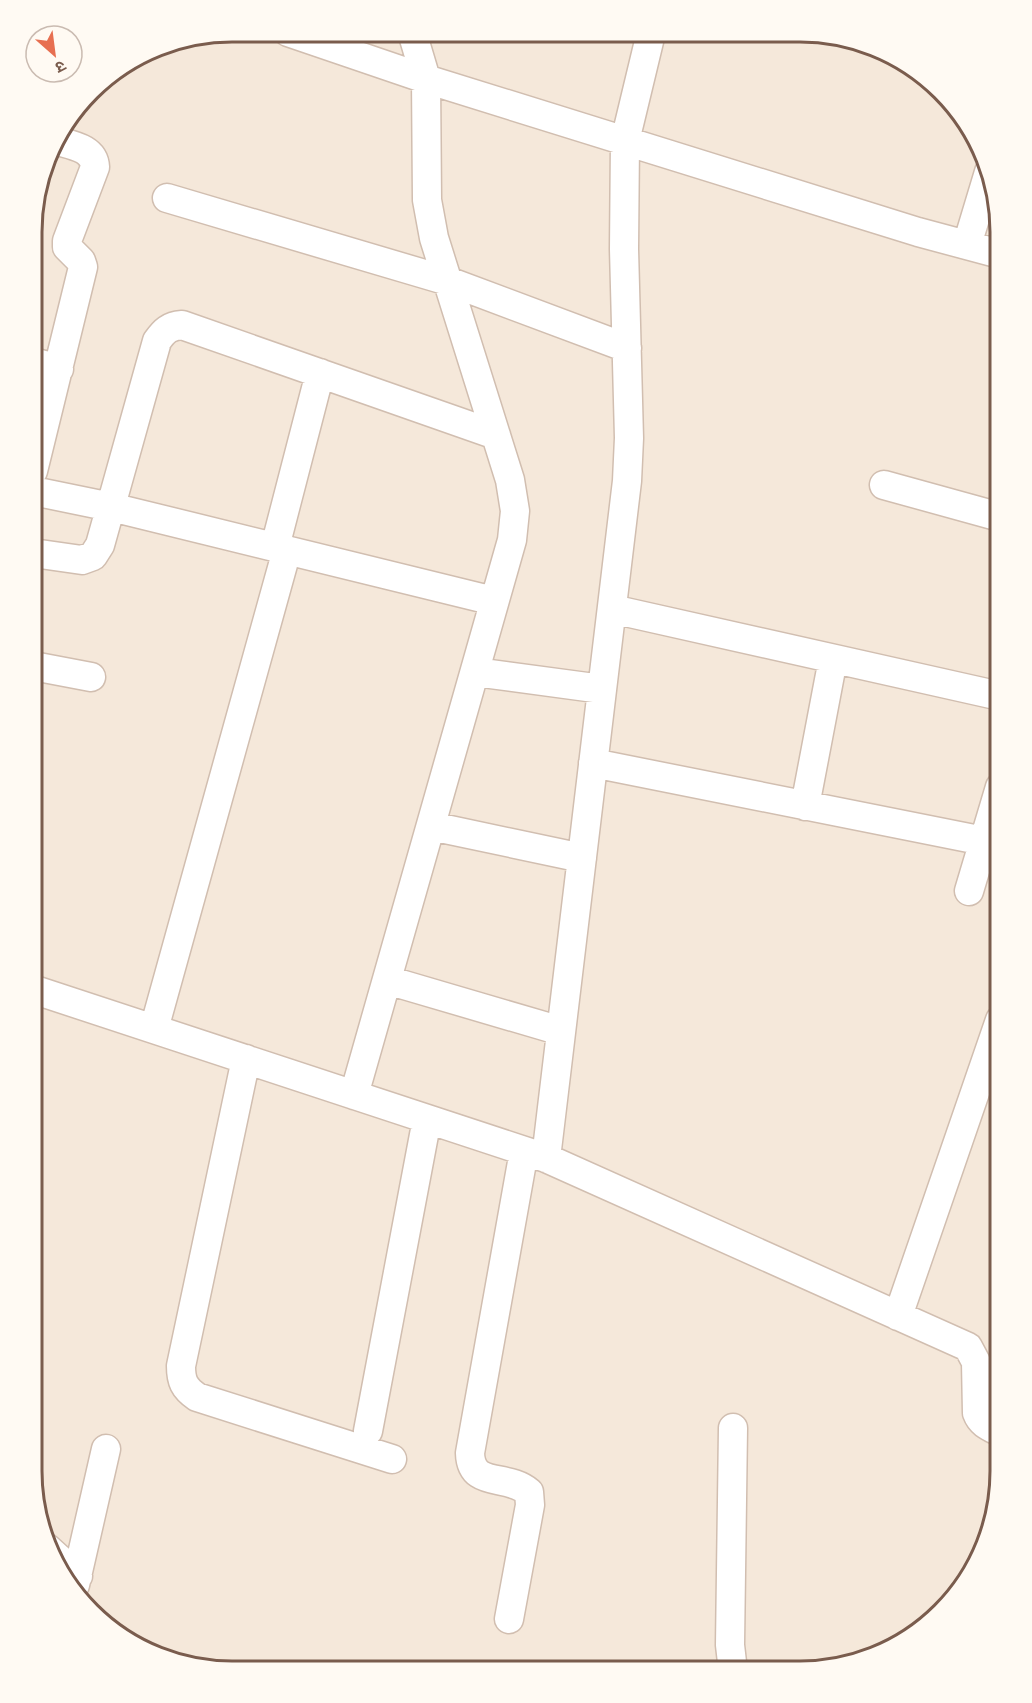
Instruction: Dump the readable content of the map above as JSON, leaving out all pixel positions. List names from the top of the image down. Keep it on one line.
{"north":"bottom right"}
